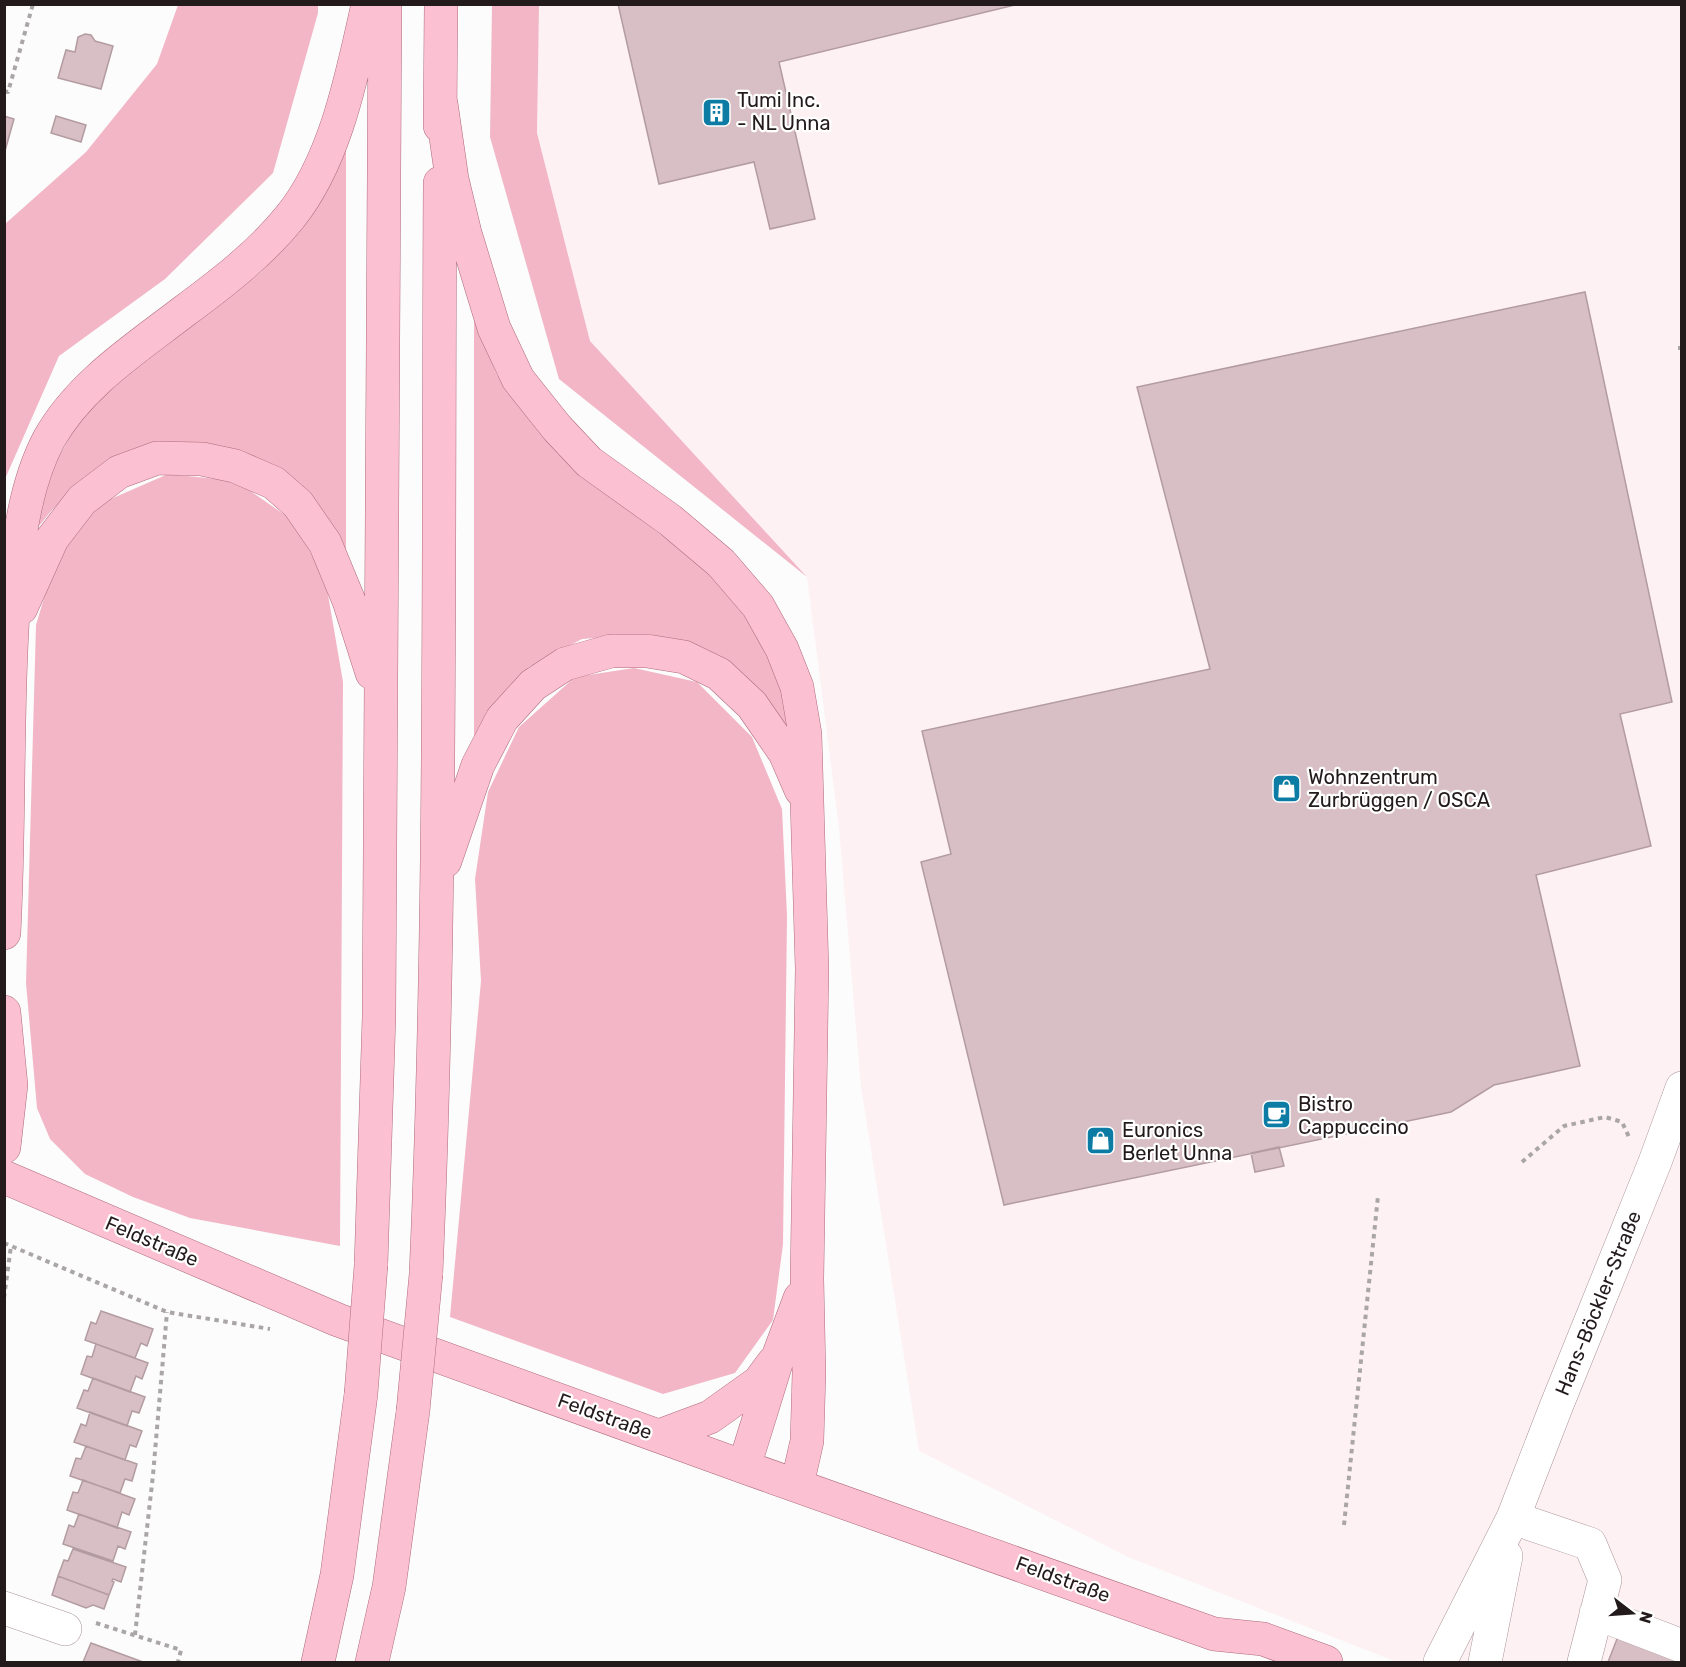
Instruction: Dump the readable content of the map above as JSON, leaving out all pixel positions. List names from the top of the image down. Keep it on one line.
{"streets":{"main road":["Feldstraße"],"street":["Hans-Böckler-Straße"]},"places":{"building":["Tumi Inc. - NL Unna"],"shop":["Wohnzentrum Zurbrüggen / OSCA","Euronics Berlet Unna"],"cafe":["Bistro Cappuccino"]},"north":"right"}
